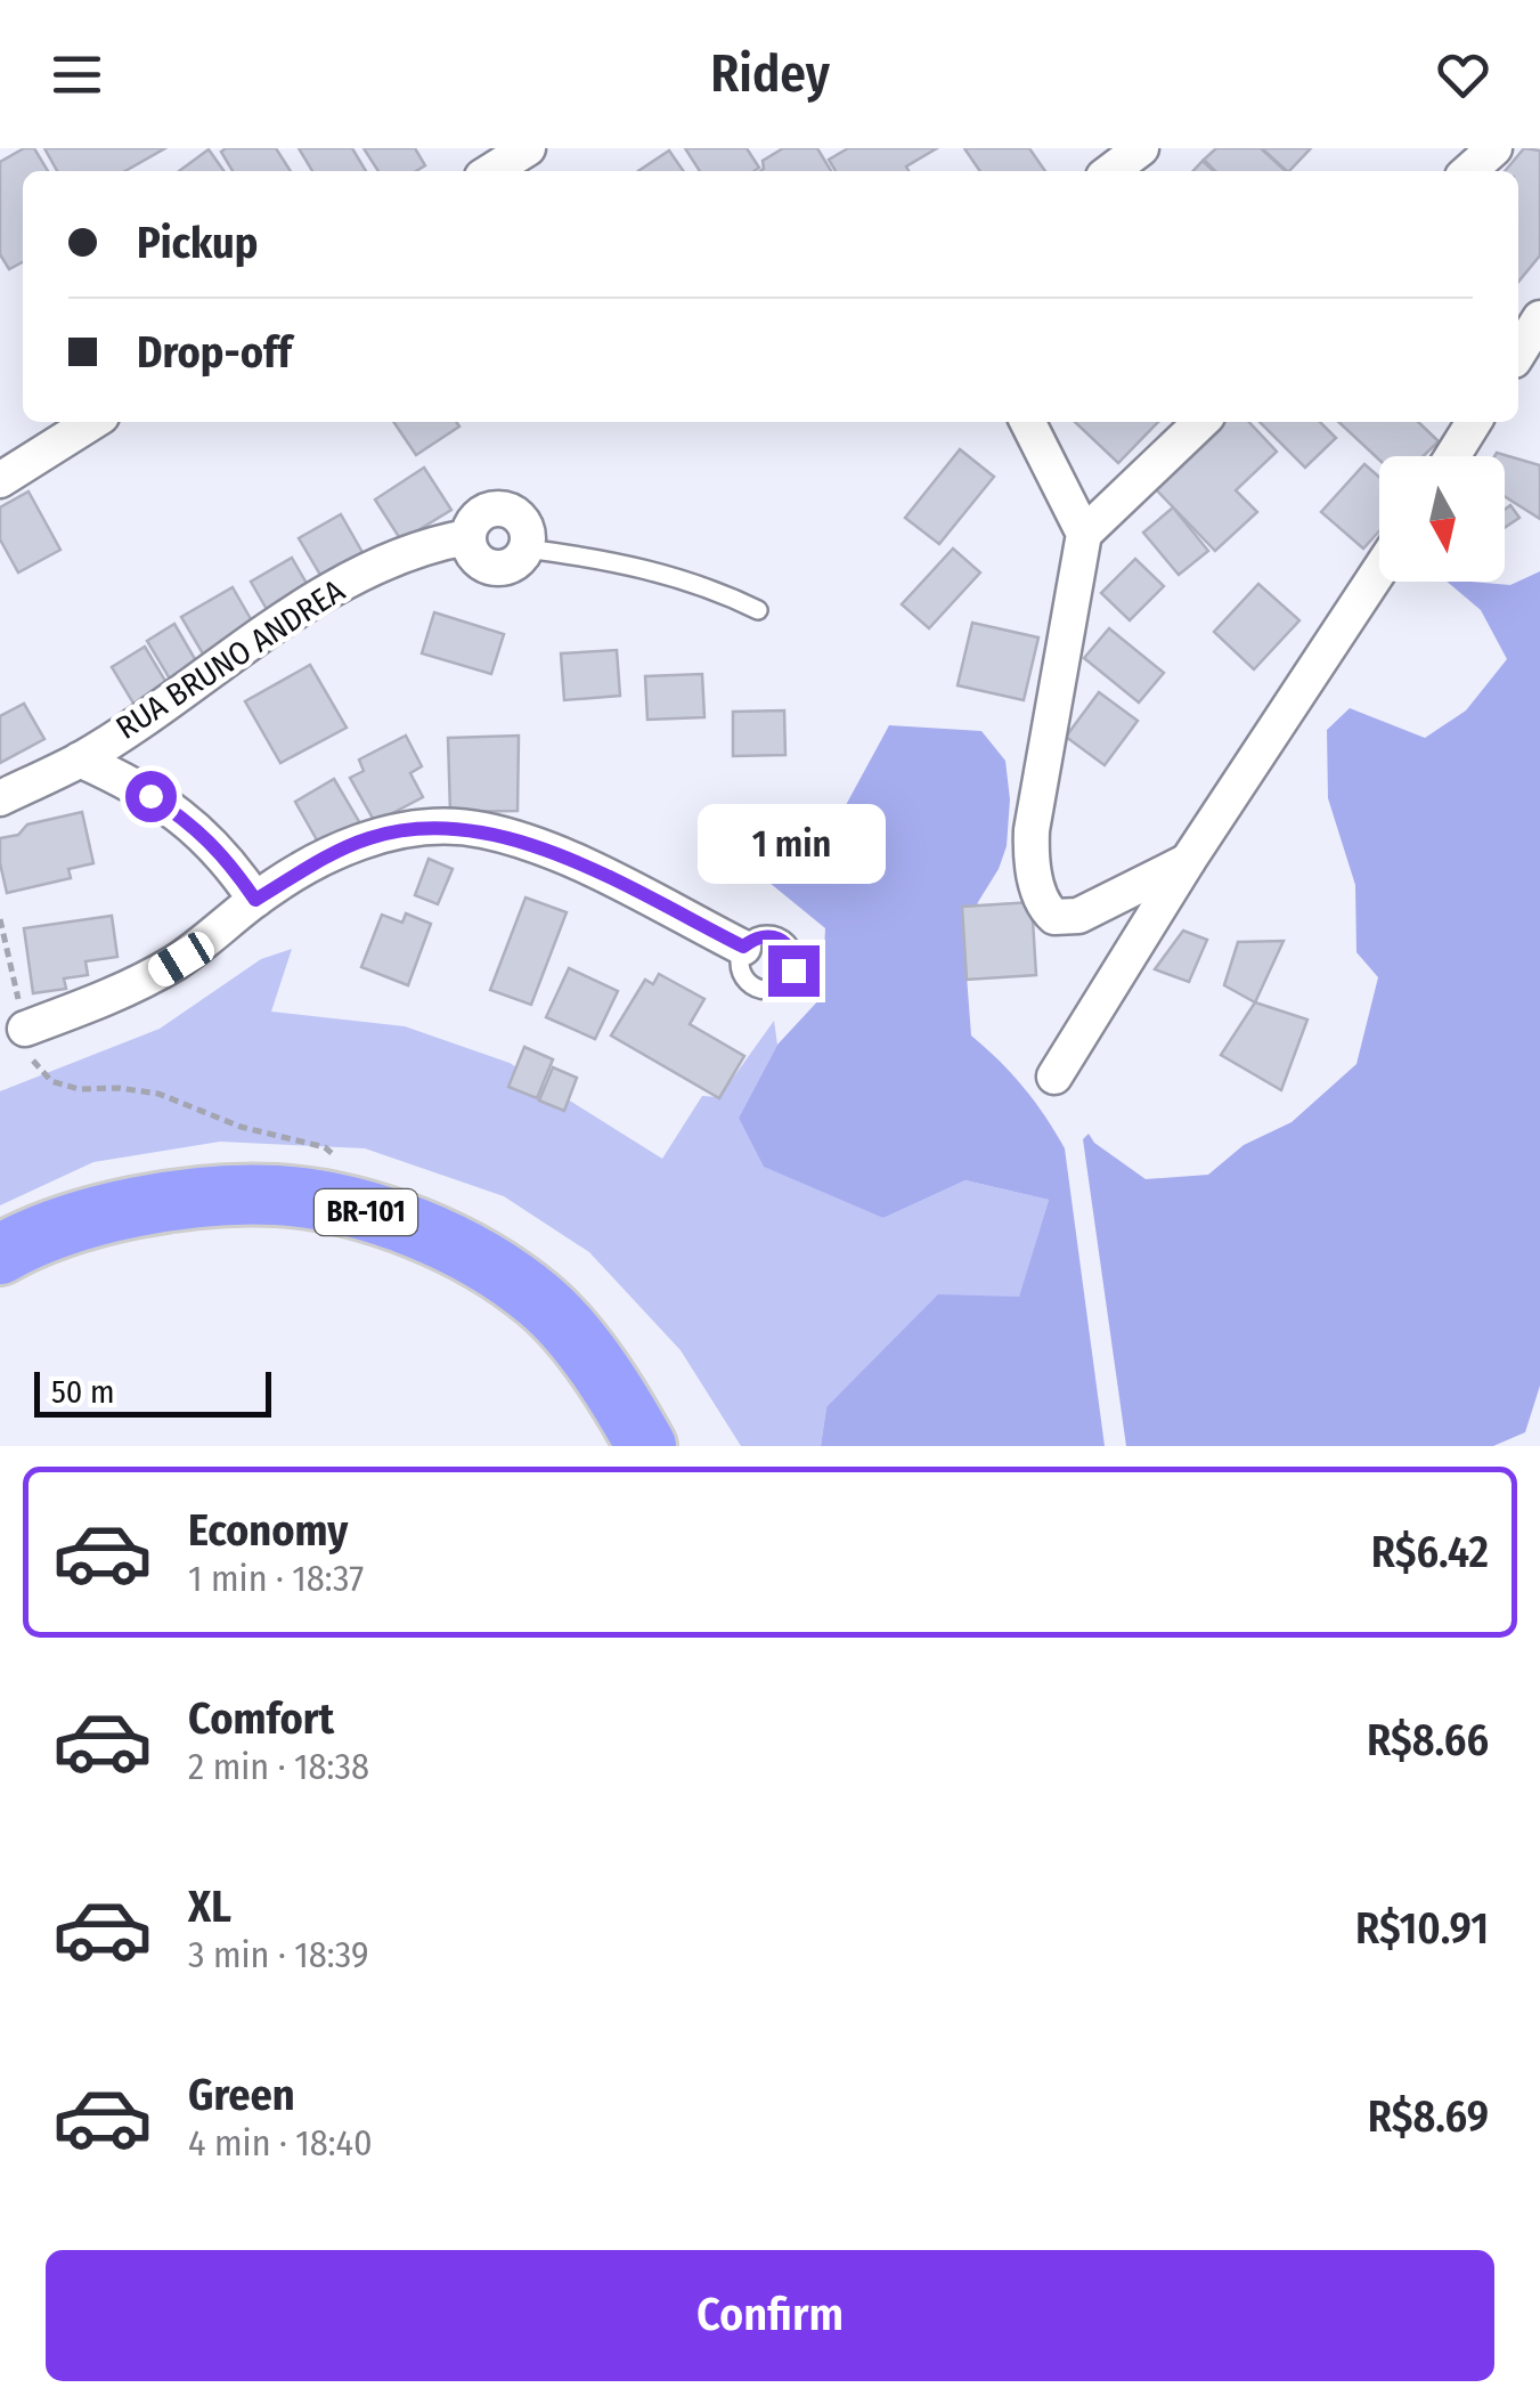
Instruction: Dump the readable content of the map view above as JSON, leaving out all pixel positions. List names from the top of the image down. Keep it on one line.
{"streets":{"highway":["BR-101"],"street":["RUA BRUNO ANDREA"]},"scale_bar":"50 m","north":"bottom","page":{"header":"Ridey","banner":["Pickup","Drop-off"],"bubble":"1 min","scale":"50 m","list":[{"name":"Economy","note":"1 min · 18:37","value":"R$6.42"},{"name":"Comfort","note":"2 min · 18:38","value":"R$8.66"},{"name":"XL","note":"3 min · 18:39","value":"R$10.91"},{"name":"Green","note":"4 min · 18:40","value":"R$8.69"}],"buttons":"Confirm"}}
